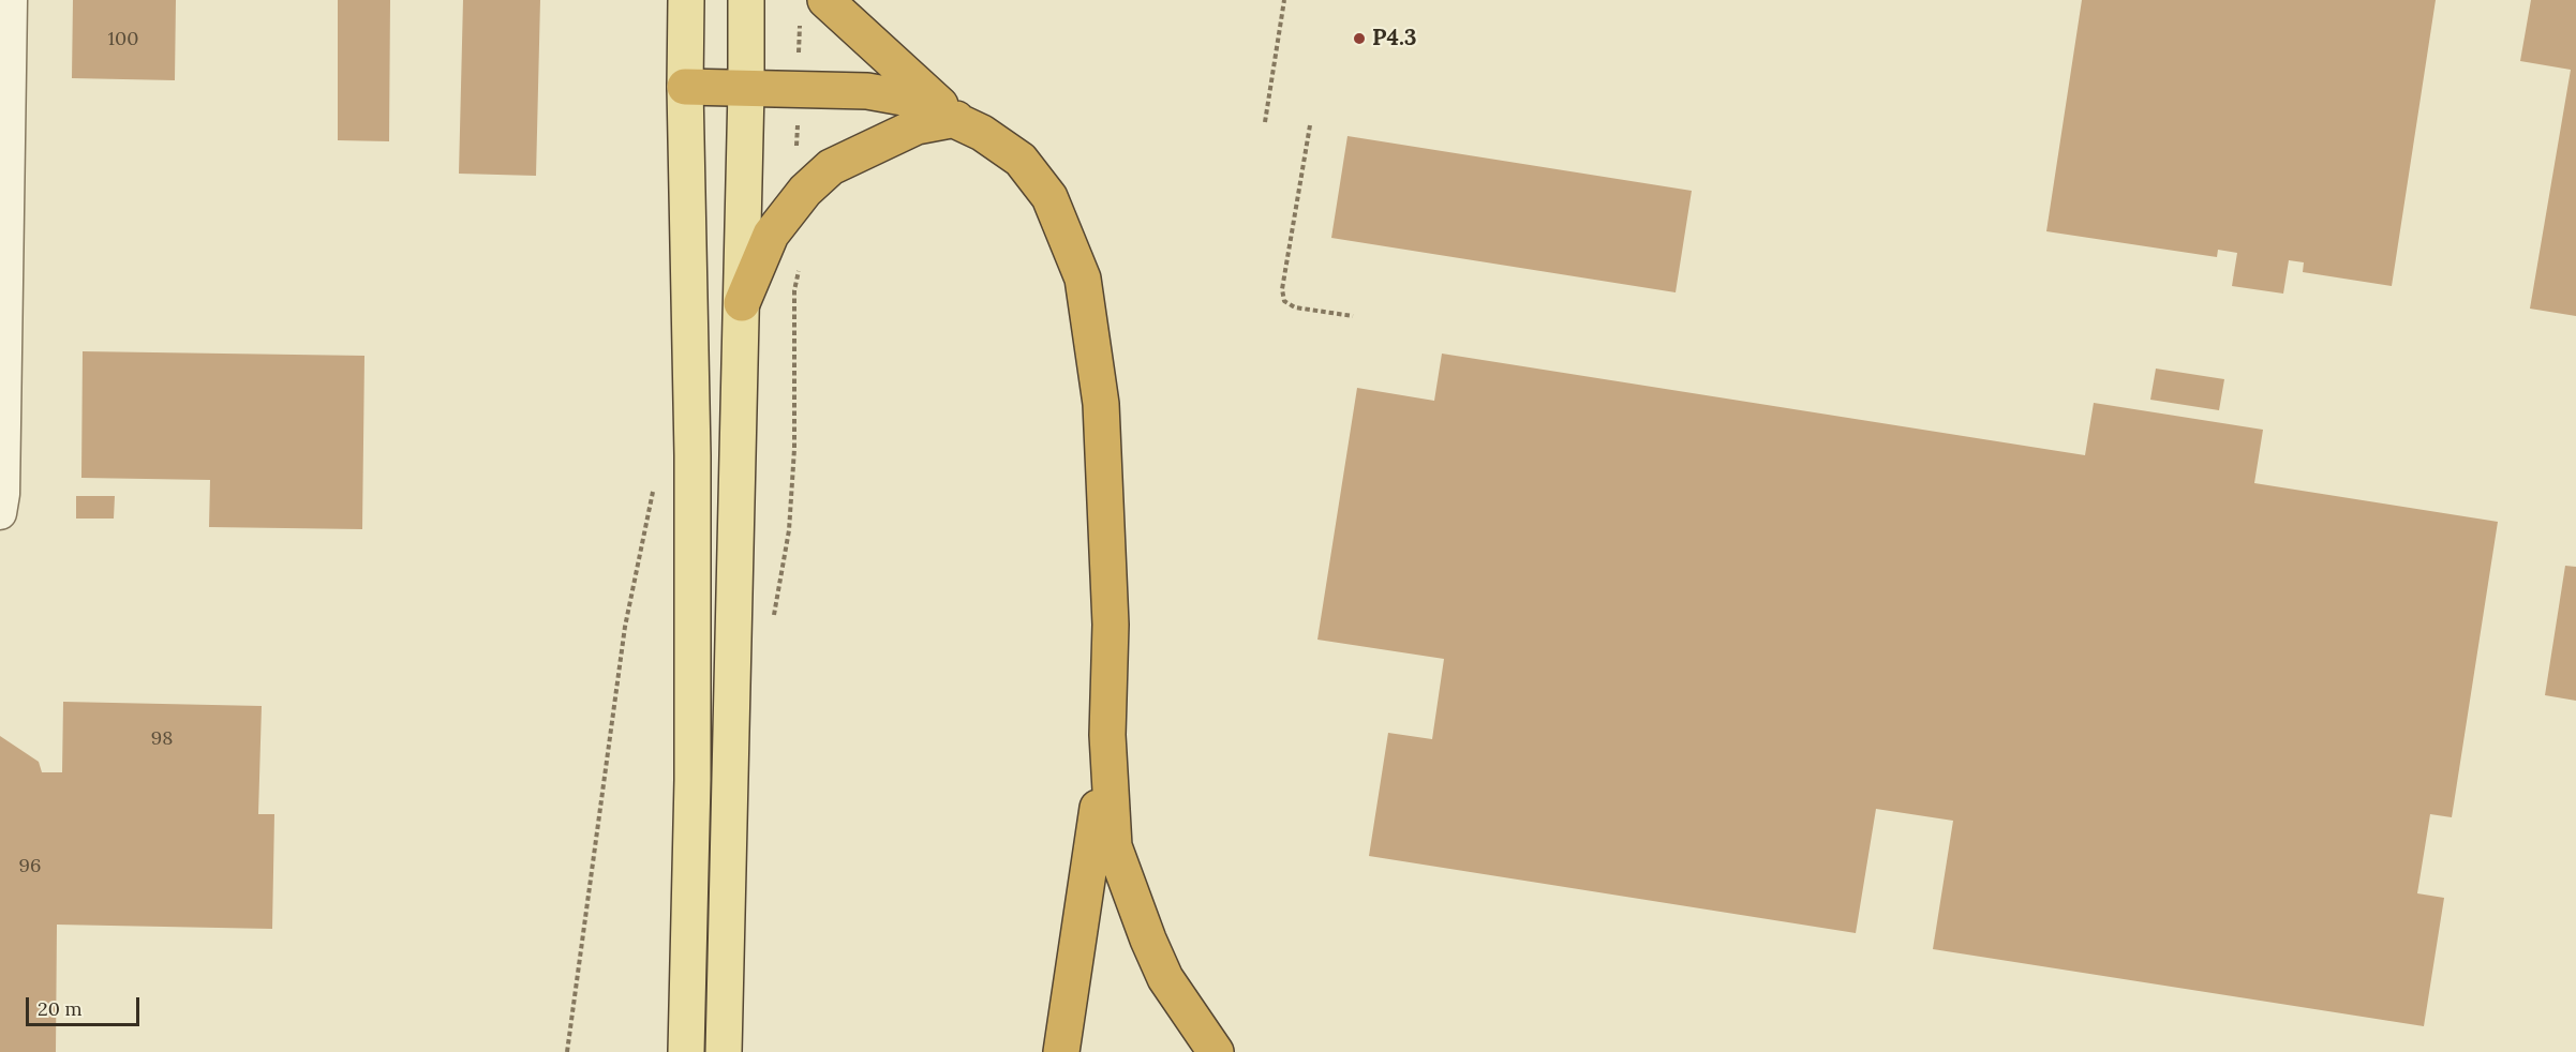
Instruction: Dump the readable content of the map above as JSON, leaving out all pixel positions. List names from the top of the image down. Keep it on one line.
{"places":["P4.3"],"house_numbers":["100","98","96"],"scale_bar":"20 m"}
